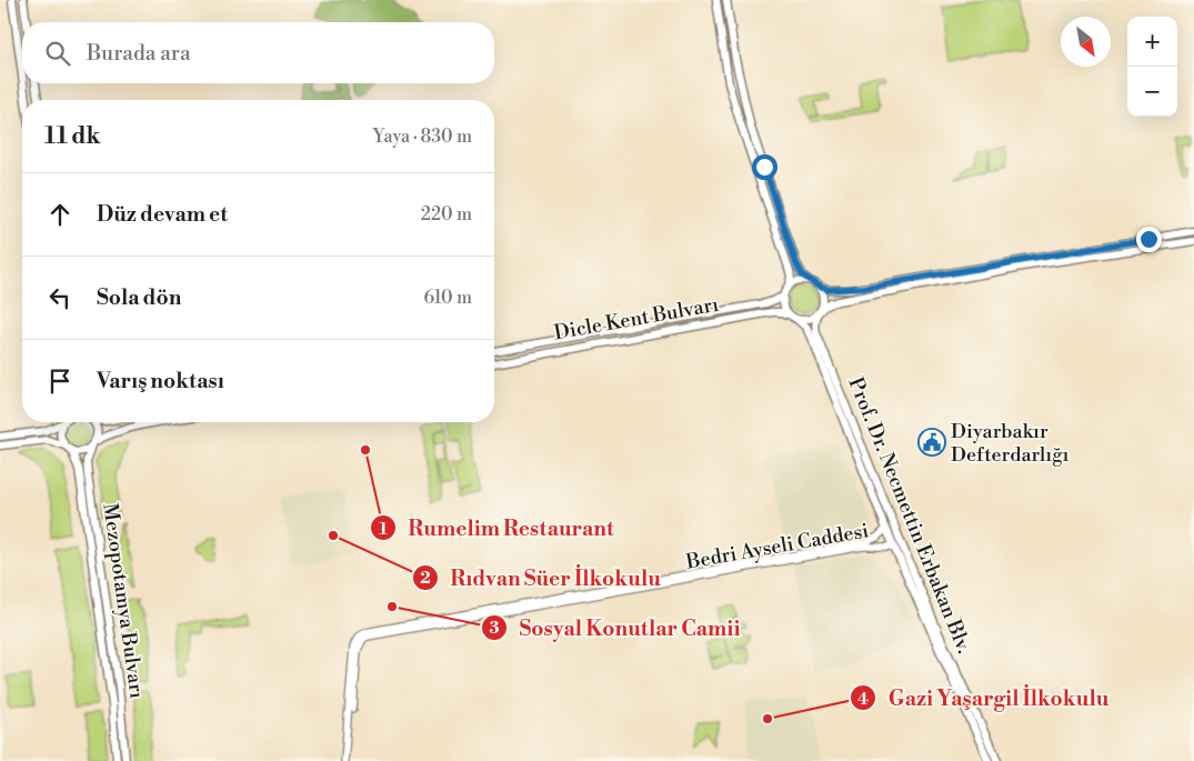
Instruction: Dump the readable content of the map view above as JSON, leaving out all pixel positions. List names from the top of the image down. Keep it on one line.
{"streets":{"main road":["Dicle Kent Bulvarı","Prof. Dr. Necmettin Erbakan Blv.","Bedri Ayseli Caddesi","Mezopotamya Bulvarı"]},"crossings":[["Dicle Kent Bulvarı","Prof. Dr. Necmettin Erbakan Blv."],["Prof. Dr. Necmettin Erbakan Blv.","Bedri Ayseli Caddesi"]],"places":{"public building":["Diyarbakır Defterdarlığı"],"other":["Rumelim Restaurant","Rıdvan Süer İlkokulu","Sosyal Konutlar Camii","Gazi Yaşargil İlkokulu"]},"north":"bottom right","page":{"map_buttons":["+","−"],"search":"Burada ara","heading":["11 dk","Yaya · 830 m"],"list":[["Düz devam et","220 m"],["Sola dön","610 m"],"Varış noktası"]}}
